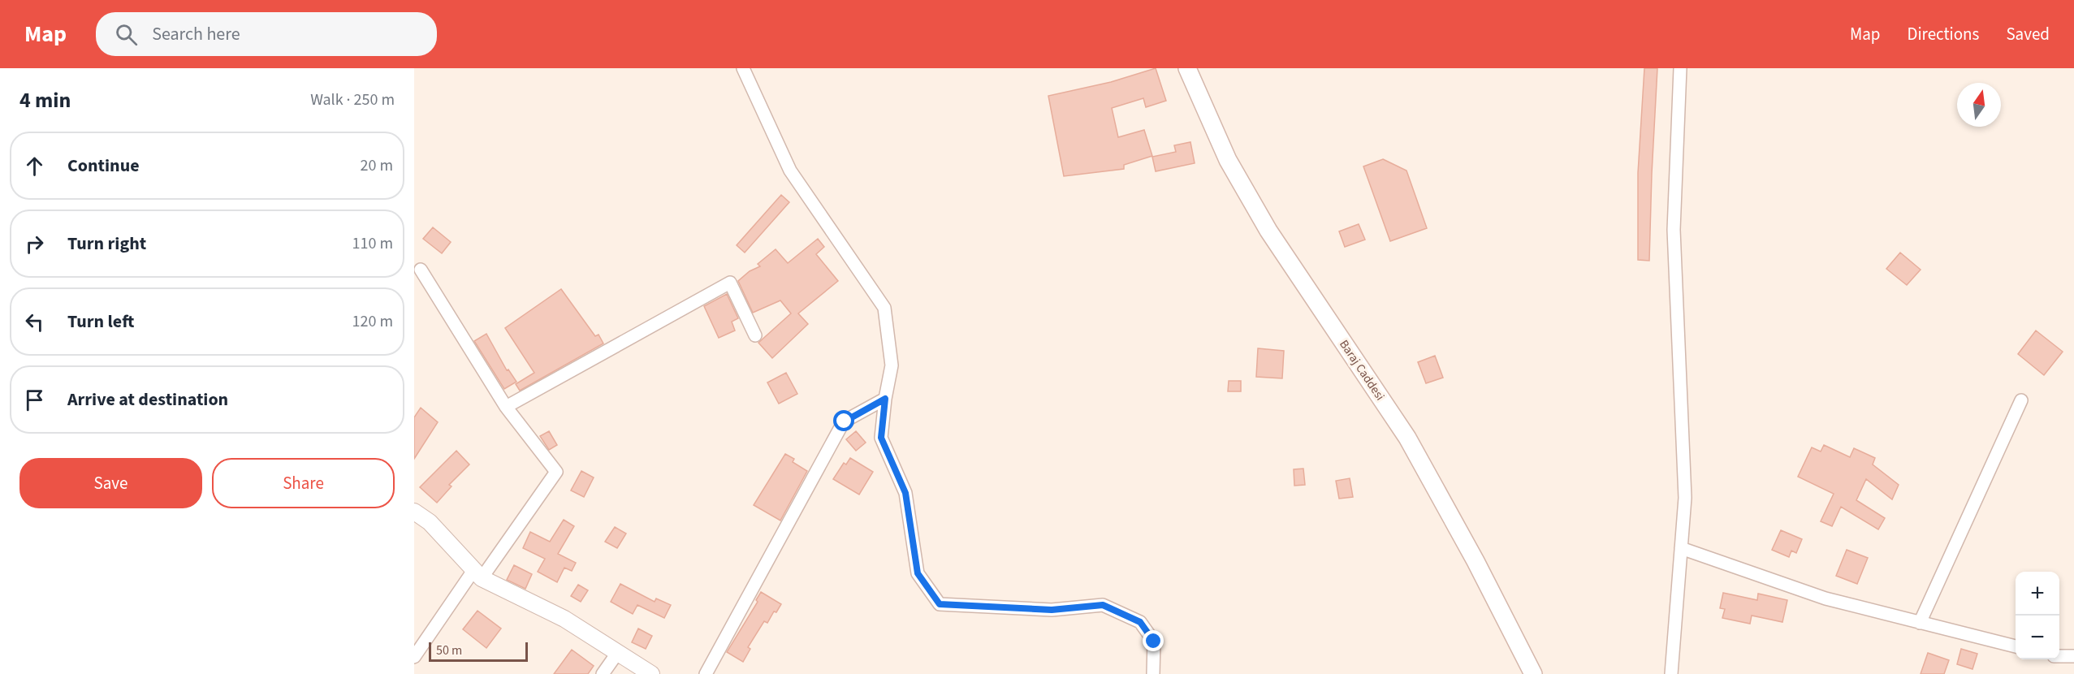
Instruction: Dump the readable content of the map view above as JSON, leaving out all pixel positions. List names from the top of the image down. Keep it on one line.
{"streets":{"main road":["Baraj Caddesi"]},"scale_bar":"50 m","north":"top","page":{"header":"Map","search":"Search here","nav":["Map","Directions","Saved"],"heading":["4 min","Walk · 250 m"],"list":[["Continue","20 m"],["Turn right","110 m"],["Turn left","120 m"],"Arrive at destination"],"buttons":["Save","Share"],"map_buttons":["+","−"],"scale":"50 m"}}
